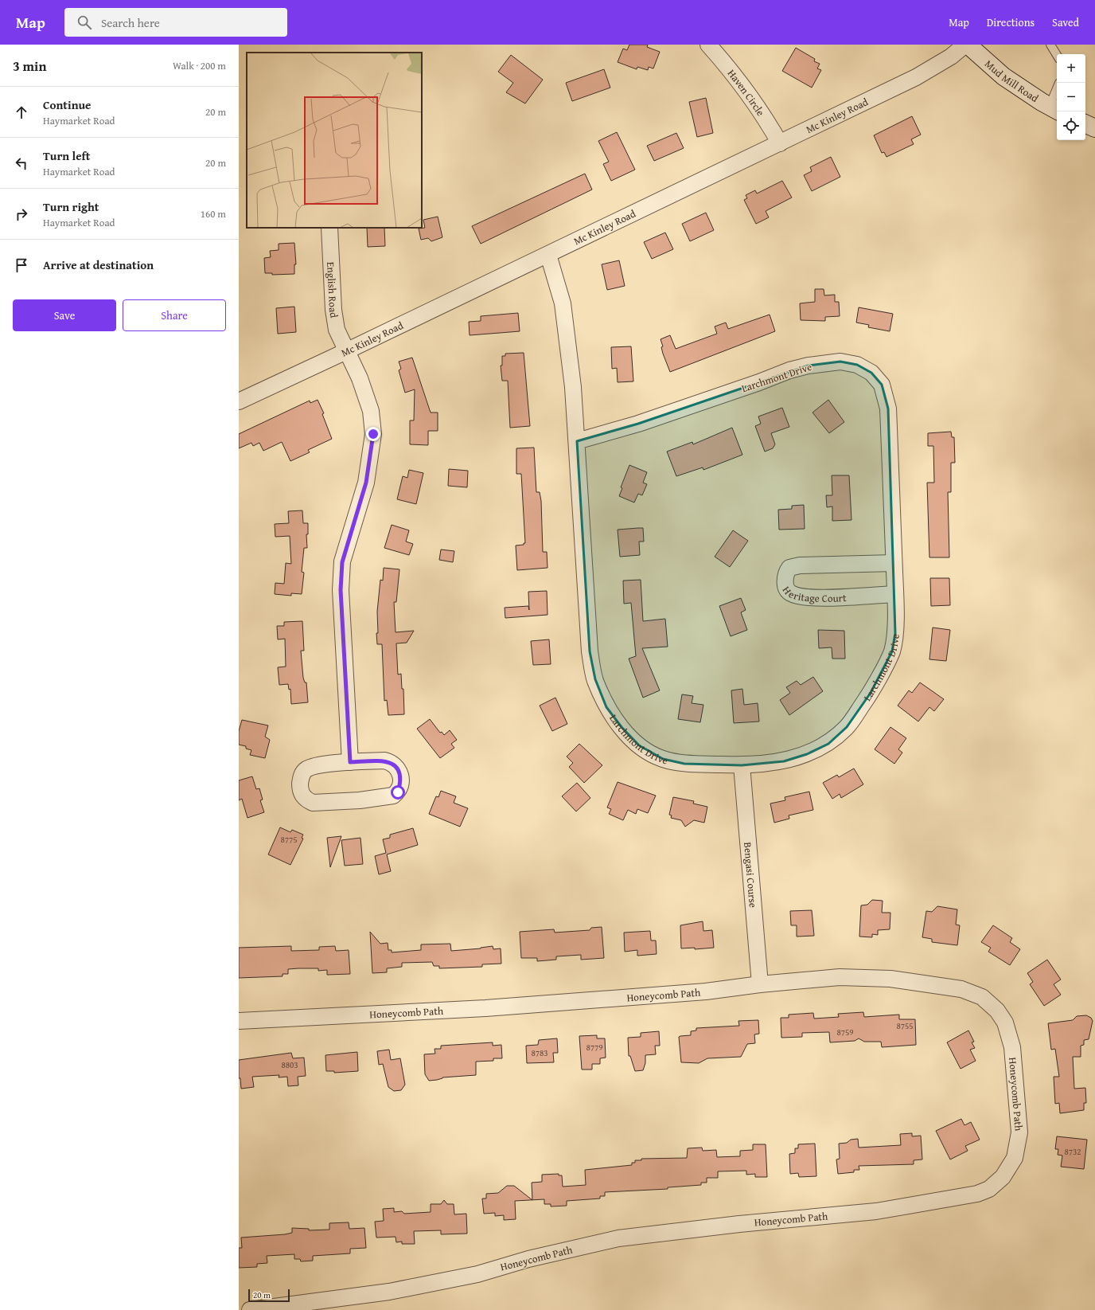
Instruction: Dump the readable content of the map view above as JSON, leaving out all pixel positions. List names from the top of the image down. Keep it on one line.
{"streets":{"street":["Mud Mill Road","Haven Circle","Mc Kinley Road","English Road","Larchmont Drive","Heritage Court","Bengasi Course","Honeycomb Path"]},"crossings":[["Haven Circle","Mc Kinley Road"],["Mc Kinley Road","English Road"],["Mc Kinley Road","Larchmont Drive"],["Larchmont Drive","Heritage Court"],["Larchmont Drive","Bengasi Course"],["Bengasi Course","Honeycomb Path"]],"house_numbers":["8775","8755","8759","8779","8783","8803","8732"],"scale_bar":"20 m","page":{"header":"Map","search":"Search here","nav":["Map","Directions","Saved"],"heading":["3 min","Walk · 200 m"],"map_buttons":["+","−"],"list":[["Continue","Haymarket Road","20 m"],["Turn left","Haymarket Road","20 m"],["Turn right","Haymarket Road","160 m"],"Arrive at destination"],"buttons":["Save","Share"],"scale":"20 m"}}
